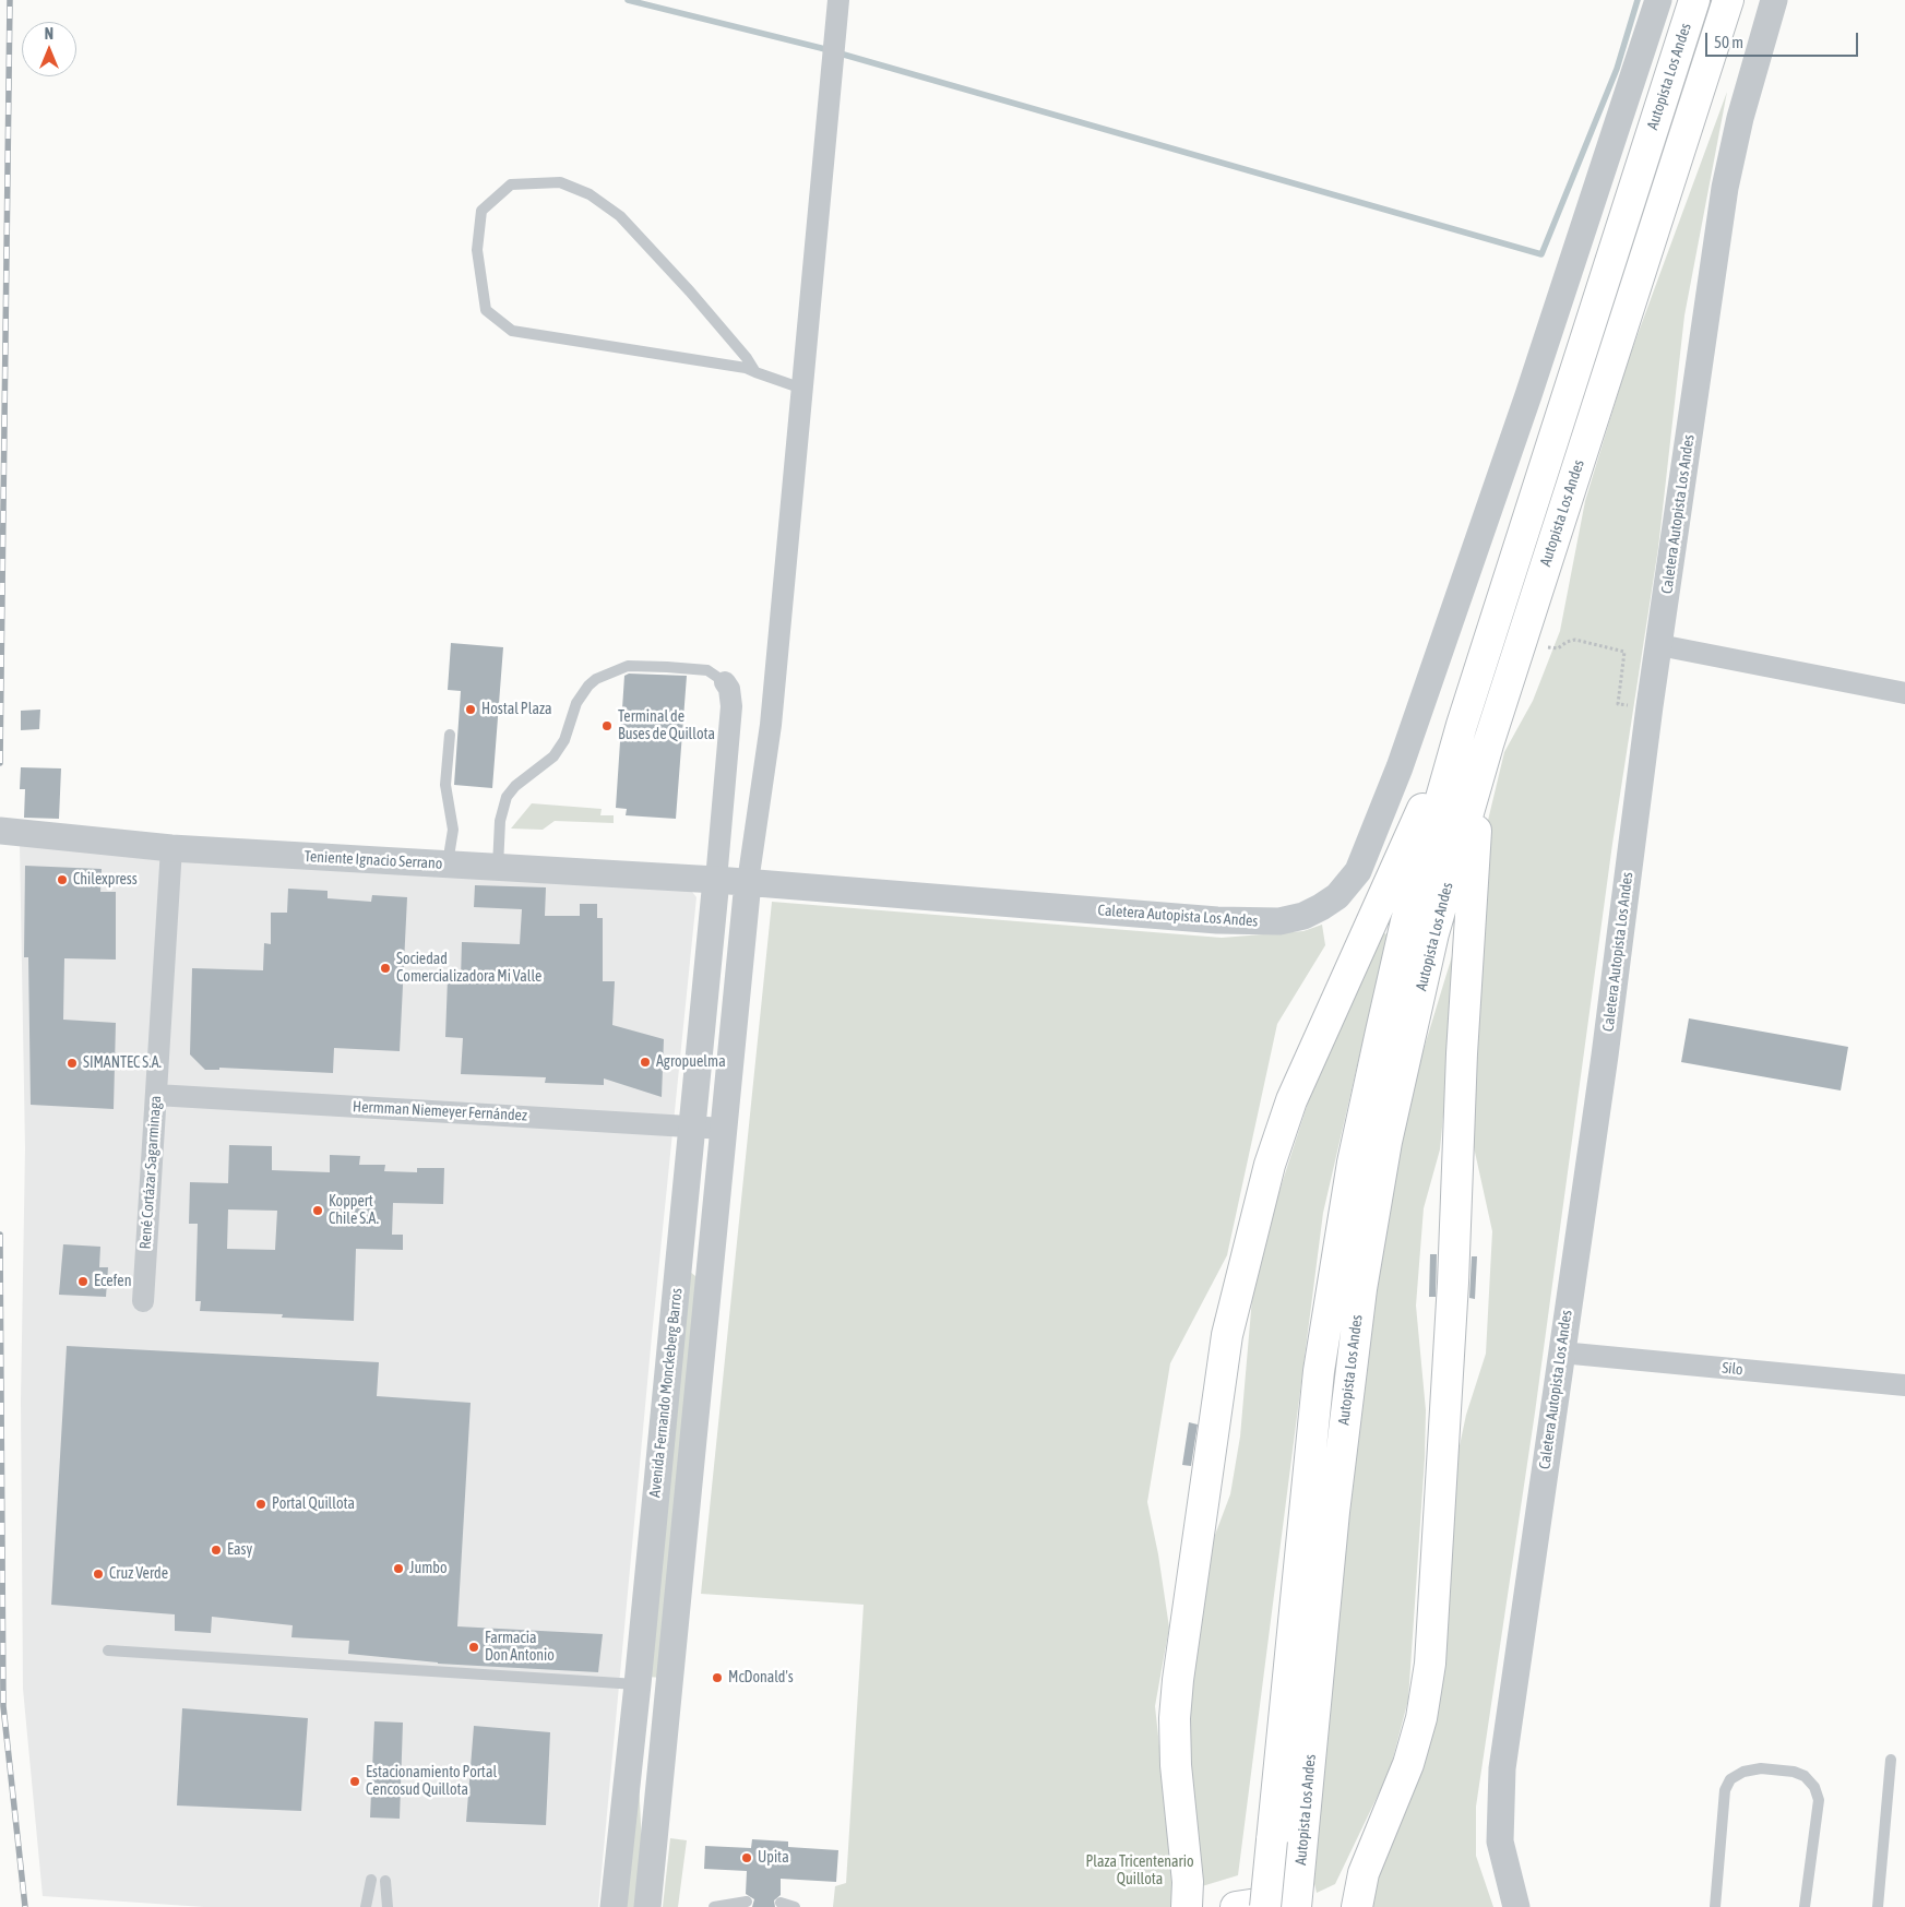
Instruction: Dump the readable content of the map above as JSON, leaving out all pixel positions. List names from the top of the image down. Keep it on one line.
{"streets":{"main road":["Autopista Los Andes"],"street":["Caletera Autopista Los Andes","Teniente Ignacio Serrano","Hermman Niemeyer Fernández","René Cortázar Sagarminaga","Silo","Avenida Fernando Monckeberg Barros"]},"crossings":[["Caletera Autopista Los Andes","Teniente Ignacio Serrano"],["Caletera Autopista Los Andes","Silo"],["Teniente Ignacio Serrano","René Cortázar Sagarminaga"],["Teniente Ignacio Serrano","Avenida Fernando Monckeberg Barros"],["Hermman Niemeyer Fernández","René Cortázar Sagarminaga"],["Hermman Niemeyer Fernández","Avenida Fernando Monckeberg Barros"]],"parks":["Plaza Tricentenario Quillota"],"places":["Hostal Plaza","Terminal de Buses de Quillota","Chilexpress","Sociedad Comercializadora Mi Valle","Agropuelma","SIMANTEC S.A.","Koppert Chile S.A.","Ecefen","Portal Quillota","Easy","Jumbo","Cruz Verde","Farmacia Don Antonio","McDonald's","Estacionamiento Portal Cencosud Quillota","Upita"],"scale_bar":"50 m","north":"top"}
